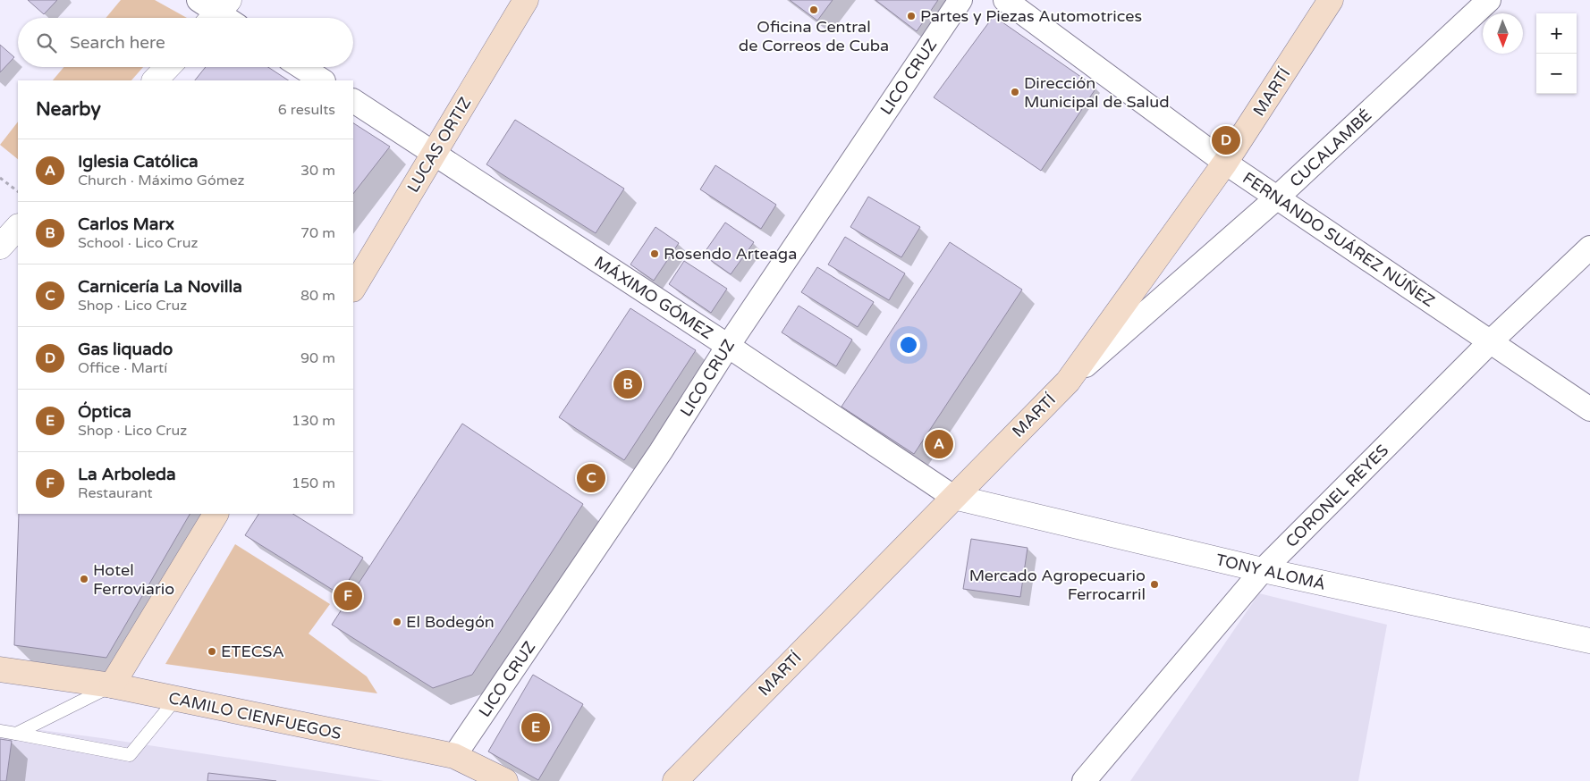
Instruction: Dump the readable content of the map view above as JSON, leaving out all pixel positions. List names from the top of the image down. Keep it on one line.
{"streets":{"main road":["MARTÍ","LUCAS ORTIZ","CAMILO CIENFUEGOS"],"street":["LICO CRUZ","CUCALAMBÉ","FERNANDO SUÁREZ NÚÑEZ","MÁXIMO GÓMEZ","CORONEL REYES","TONY ALOMÁ"]},"crossings":[["LICO CRUZ","MÁXIMO GÓMEZ"],["LICO CRUZ","CAMILO CIENFUEGOS"],["MARTÍ","CUCALAMBÉ"],["MARTÍ","FERNANDO SUÁREZ NÚÑEZ"],["MARTÍ","MÁXIMO GÓMEZ"],["MARTÍ","TONY ALOMÁ"],["LUCAS ORTIZ","MÁXIMO GÓMEZ"],["CUCALAMBÉ","FERNANDO SUÁREZ NÚÑEZ"],["FERNANDO SUÁREZ NÚÑEZ","CORONEL REYES"],["MÁXIMO GÓMEZ","TONY ALOMÁ"],["CORONEL REYES","TONY ALOMÁ"]],"places":["Oficina Central de Correos de Cuba","Partes y Piezas Automotrices","Dirección Municipal de Salud","Rosendo Arteaga","Hotel Ferroviario","Mercado Agropecuario Ferrocarril","El Bodegón","ETECSA"],"north":"bottom","page":{"map_buttons":["+","−"],"search":"Search here","heading":["Nearby","6 results"],"pins":["D","B","A","C","F","E"],"list":[{"mark":"A","name":"Iglesia Católica","note":"Church · Máximo Gómez","value":"30 m"},{"mark":"B","name":"Carlos Marx","note":"School · Lico Cruz","value":"70 m"},{"mark":"C","name":"Carnicería La Novilla","note":"Shop · Lico Cruz","value":"80 m"},{"mark":"D","name":"Gas liquado","note":"Office · Martí","value":"90 m"},{"mark":"E","name":"Óptica","note":"Shop · Lico Cruz","value":"130 m"},{"mark":"F","name":"La Arboleda","note":"Restaurant","value":"150 m"}]}}
